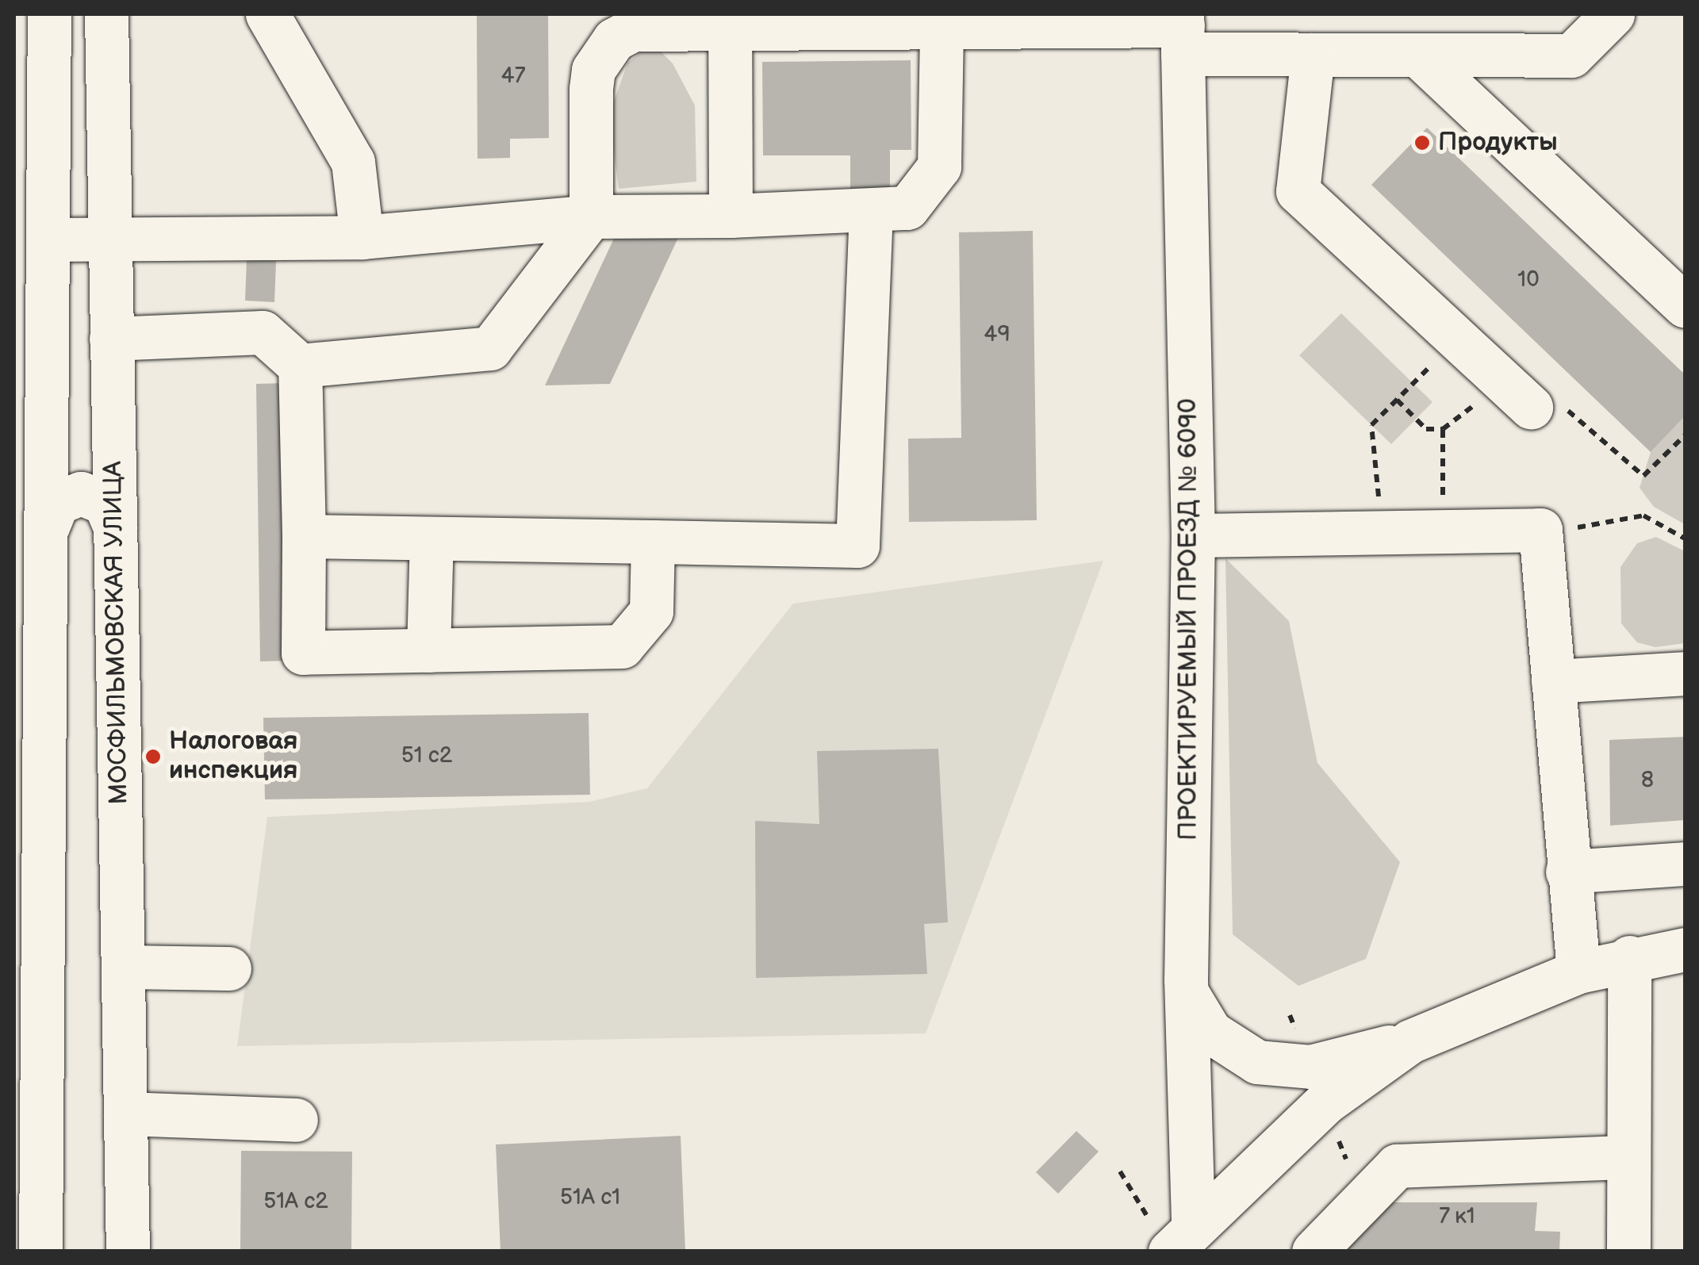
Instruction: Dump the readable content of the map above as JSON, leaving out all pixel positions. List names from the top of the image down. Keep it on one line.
{"streets":{"main road":["ПРОЕКТИРУЕМЫЙ ПРОЕЗД № 6090","МОСФИЛЬМОВСКАЯ УЛИЦА"]},"places":["Продукты","Налоговая инспекция"],"house_numbers":["47","10","49","51 с2","8","51А с1","51А с2","7 к1"]}
